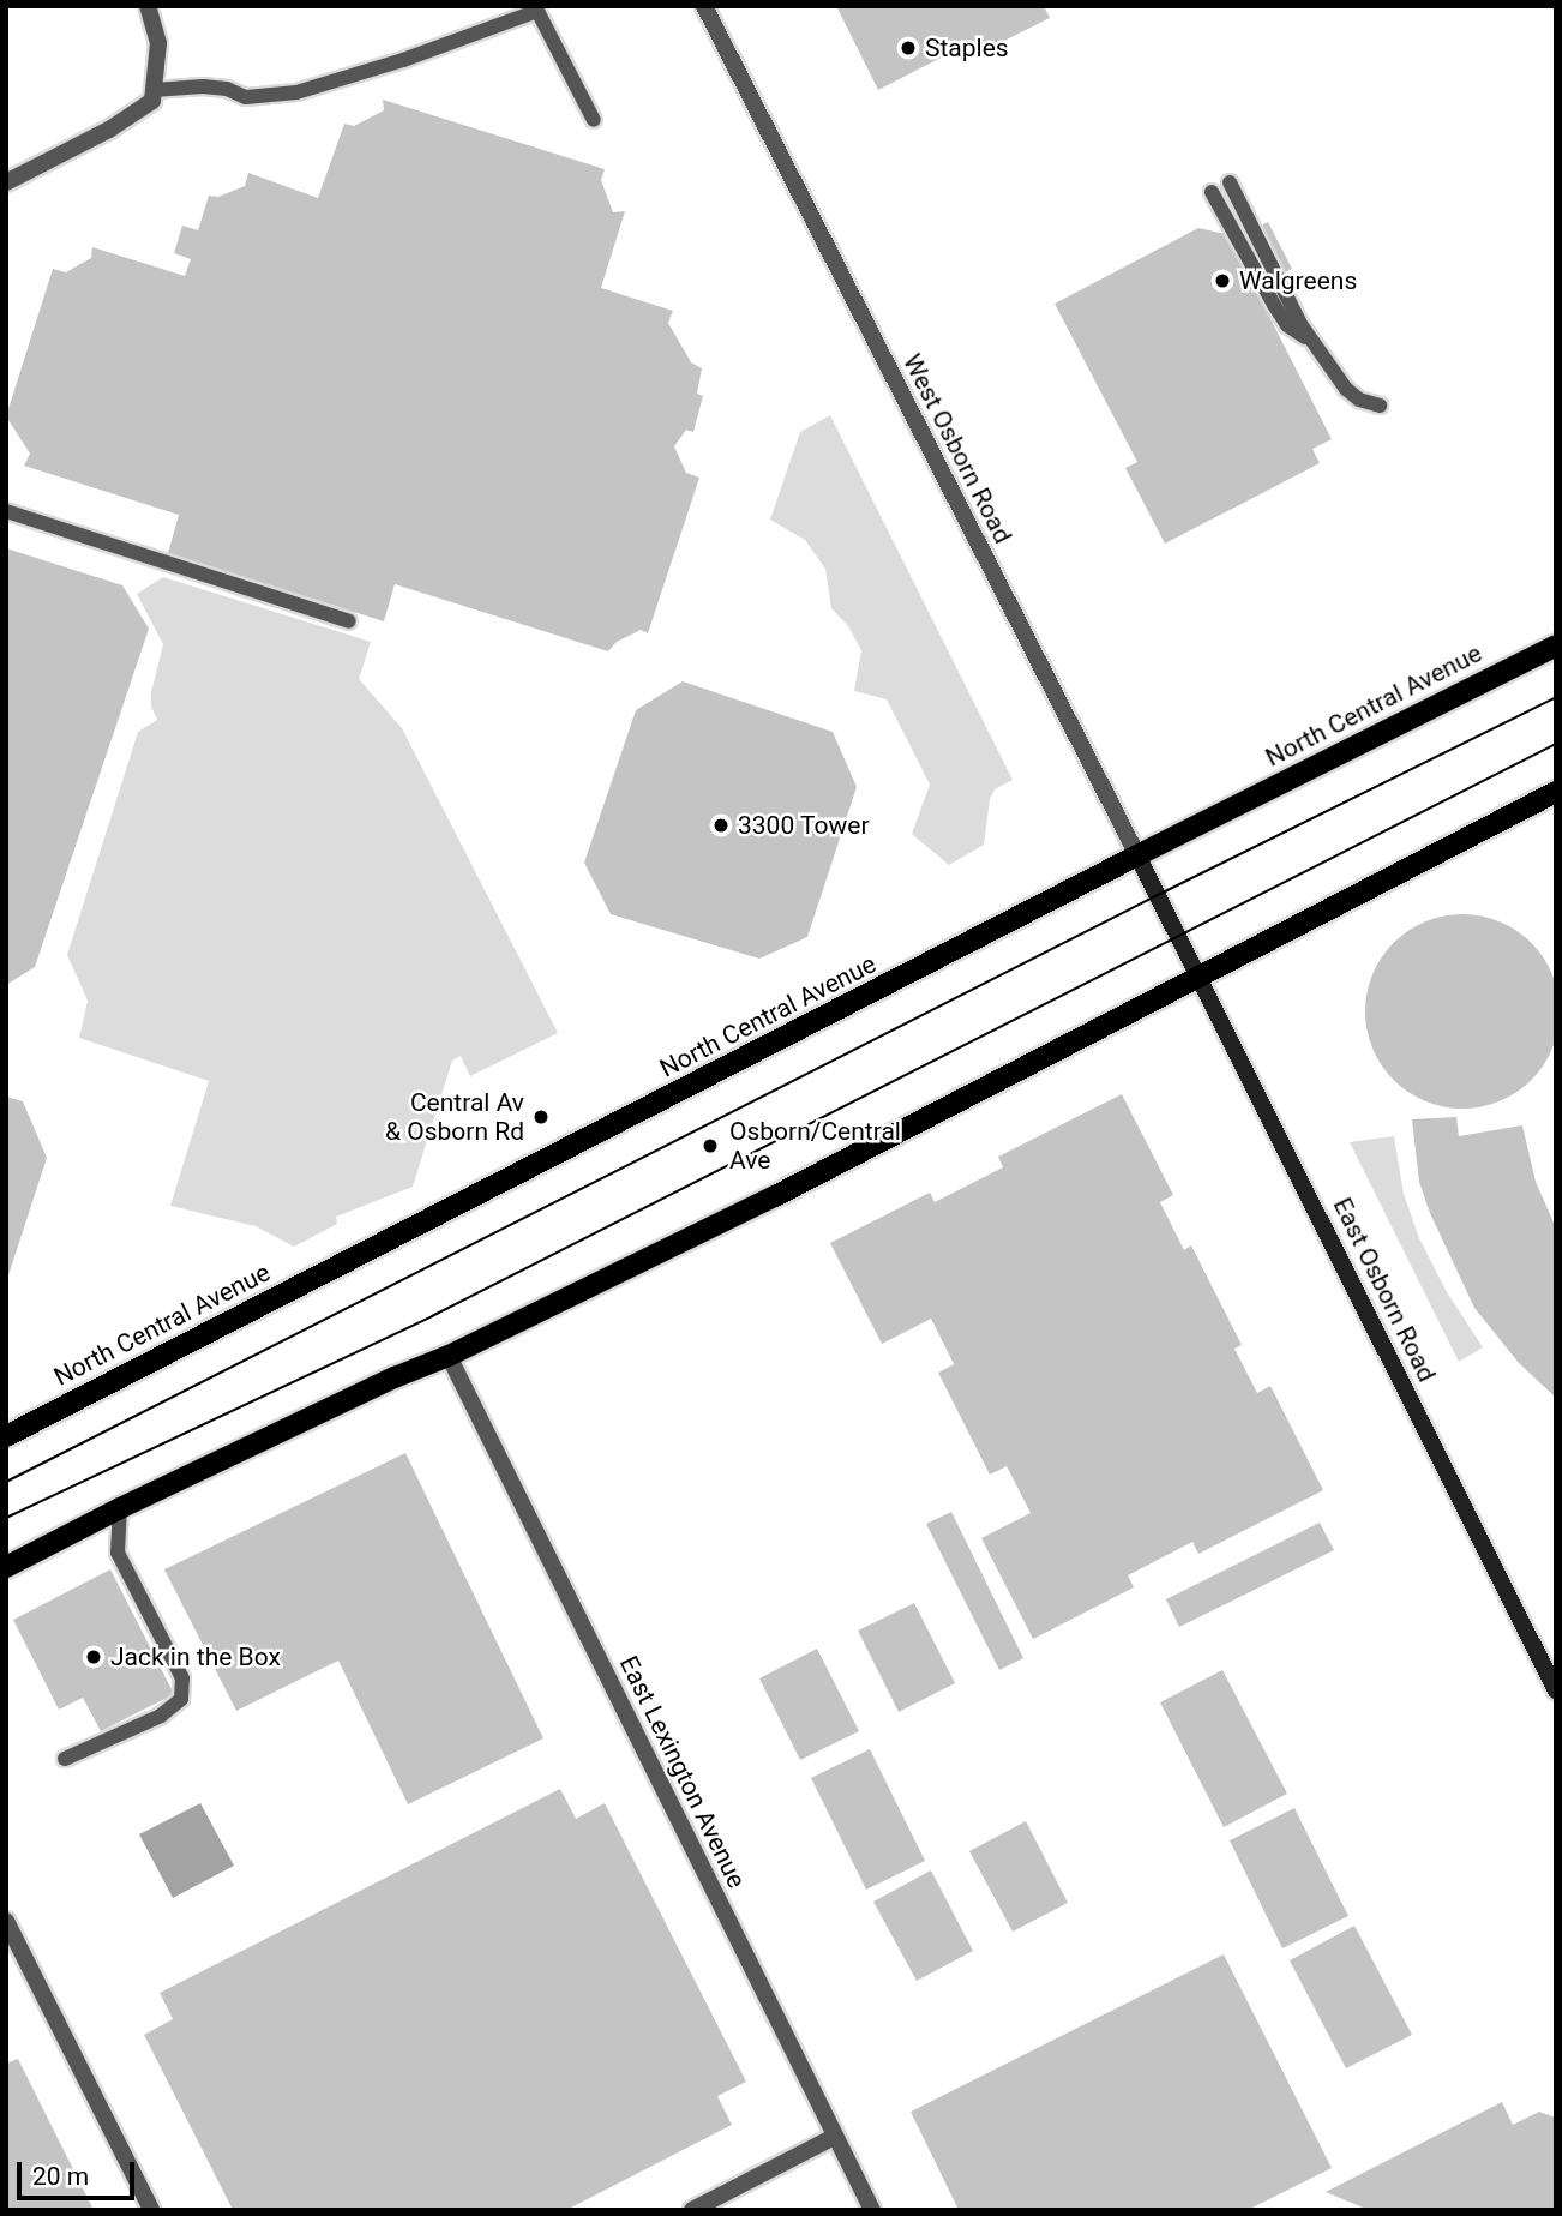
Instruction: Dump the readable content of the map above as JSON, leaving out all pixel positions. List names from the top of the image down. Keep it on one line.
{"streets":{"main road":["West Osborn Road","North Central Avenue","East Osborn Road"],"street":["East Lexington Avenue"]},"crossings":[["West Osborn Road","North Central Avenue"],["West Osborn Road","East Osborn Road"]],"places":["Staples","Walgreens","3300 Tower","Central Av & Osborn Rd","Osborn/Central Ave","Jack in the Box"],"scale_bar":"20 m"}
